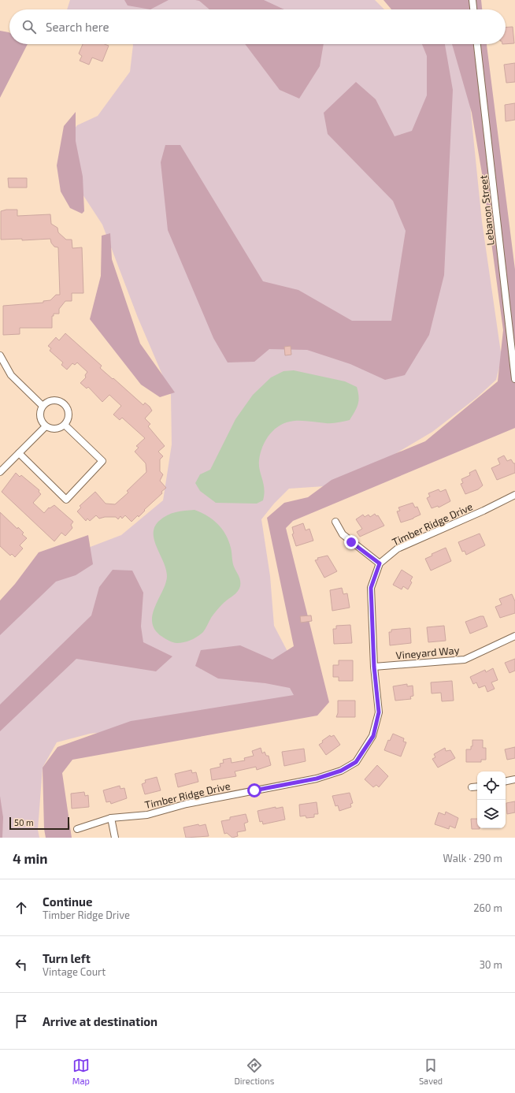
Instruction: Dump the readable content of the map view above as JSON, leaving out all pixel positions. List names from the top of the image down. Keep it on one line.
{"streets":{"street":["Lebanon Street","Timber Ridge Drive","Vineyard Way"]},"crossings":[["Timber Ridge Drive","Vineyard Way"]],"scale_bar":"50 m","page":{"search":"Search here","scale":"50 m","heading":["4 min","Walk · 290 m"],"list":[["Continue","Timber Ridge Drive","260 m"],["Turn left","Vintage Court","30 m"],"Arrive at destination"],"nav":["Map","Directions","Saved"]}}
